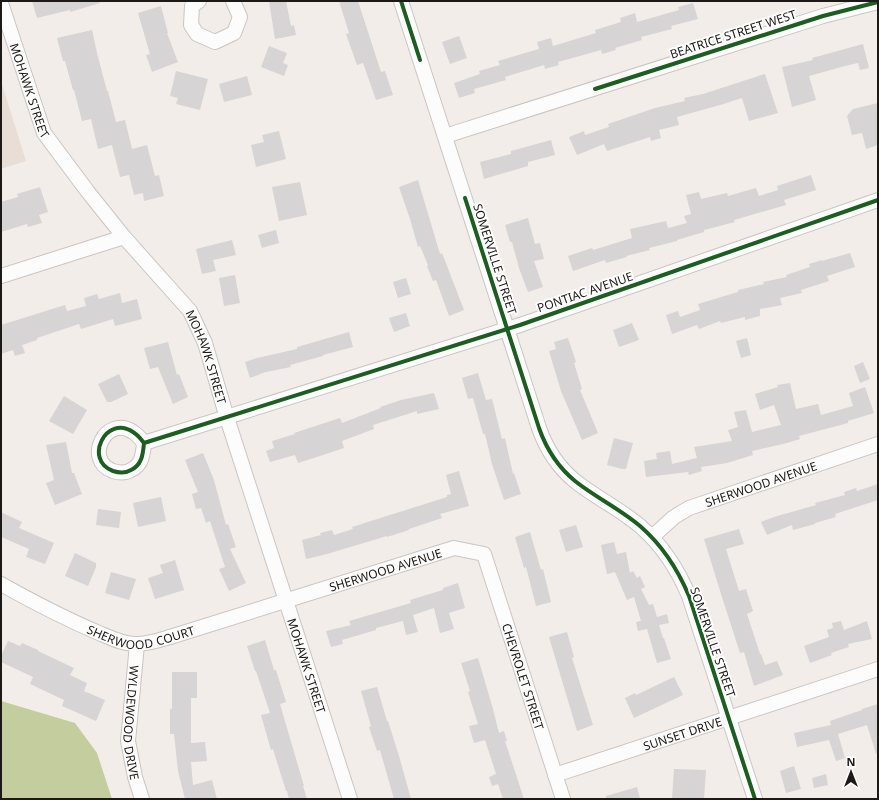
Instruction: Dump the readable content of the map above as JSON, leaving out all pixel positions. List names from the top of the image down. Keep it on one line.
{"streets":{"street":["BEATRICE STREET WEST","MOHAWK STREET","SOMERVILLE STREET","PONTIAC AVENUE","SHERWOOD AVENUE","SHERWOOD COURT","CHEVROLET STREET","WYLDEWOOD DRIVE","SUNSET DRIVE"]},"crossings":[["BEATRICE STREET WEST","SOMERVILLE STREET"],["MOHAWK STREET","PONTIAC AVENUE"],["MOHAWK STREET","SHERWOOD AVENUE"],["MOHAWK STREET","SHERWOOD COURT"],["SOMERVILLE STREET","PONTIAC AVENUE"],["SOMERVILLE STREET","SHERWOOD AVENUE"],["SOMERVILLE STREET","SUNSET DRIVE"],["SHERWOOD AVENUE","SHERWOOD COURT"],["SHERWOOD AVENUE","CHEVROLET STREET"],["SHERWOOD COURT","WYLDEWOOD DRIVE"],["CHEVROLET STREET","SUNSET DRIVE"]],"north":"top"}
